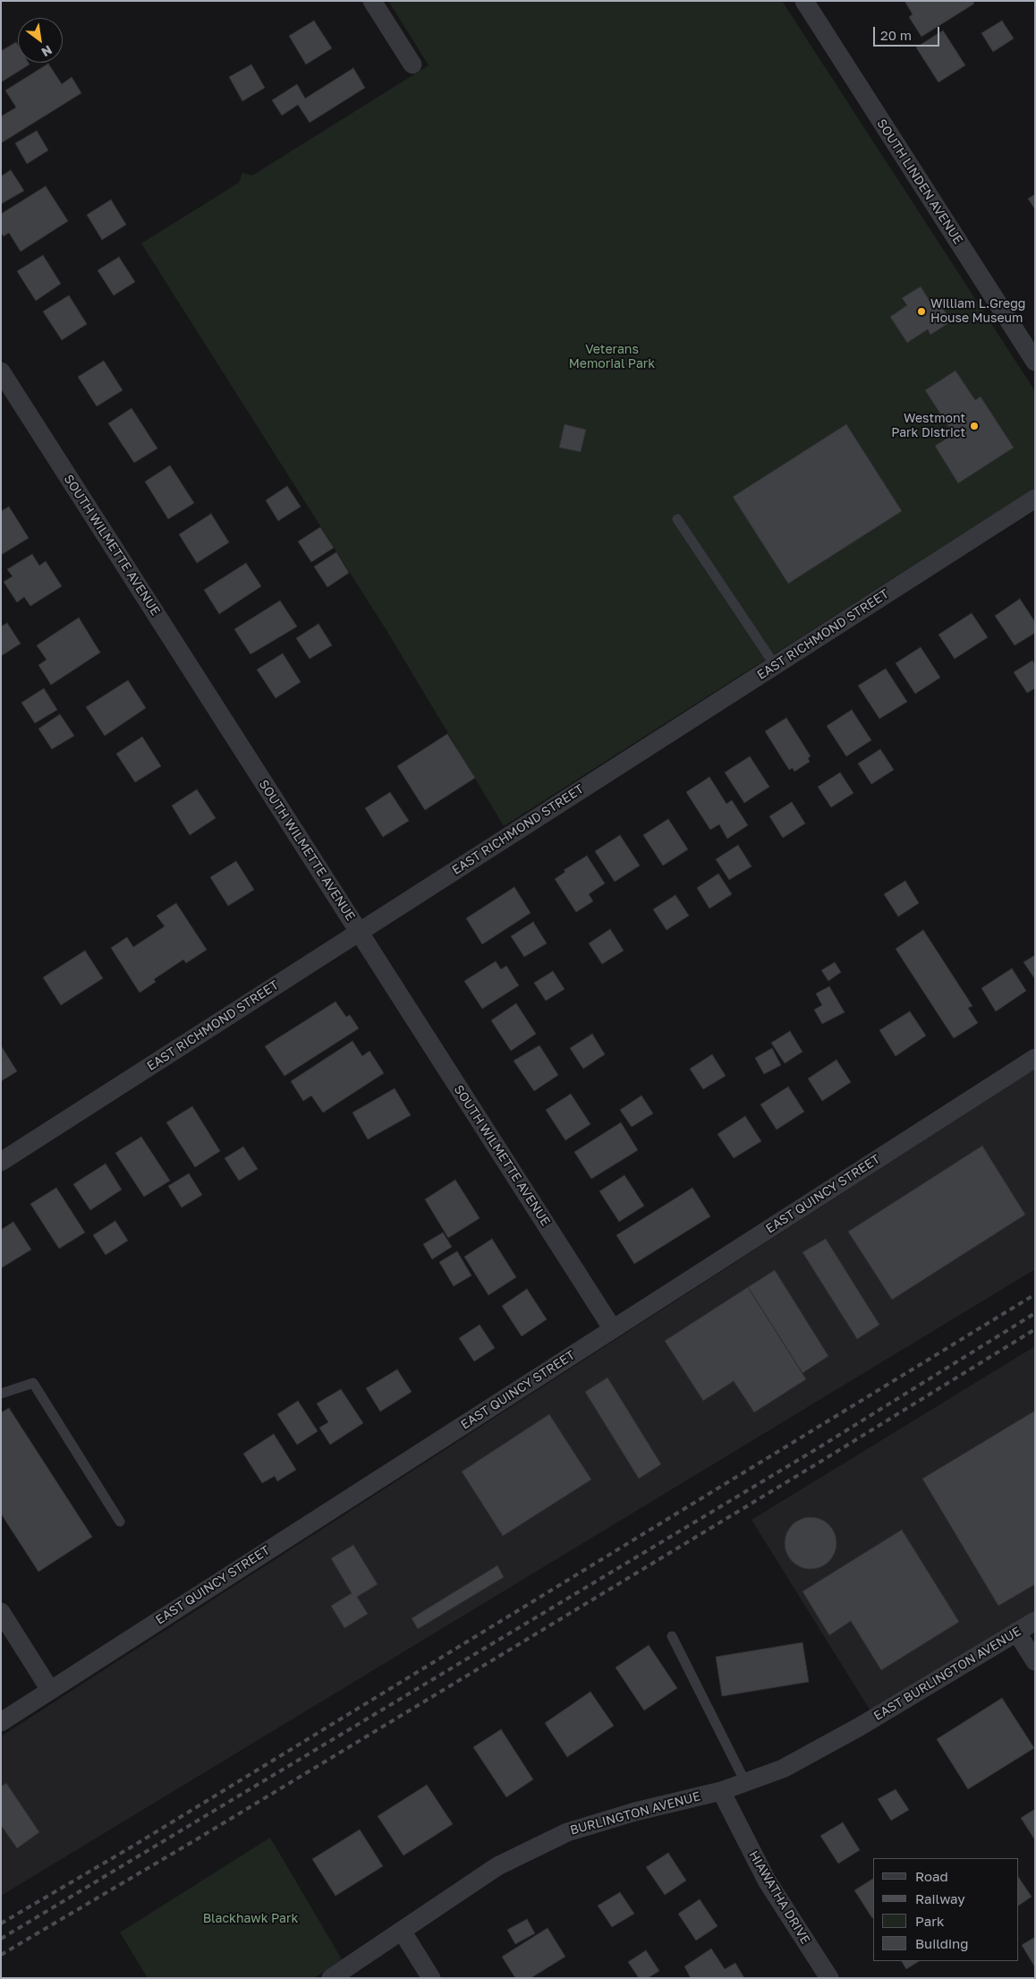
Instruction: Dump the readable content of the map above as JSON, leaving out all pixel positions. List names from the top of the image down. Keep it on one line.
{"streets":{"street":["SOUTH LINDEN AVENUE","SOUTH WILMETTE AVENUE","EAST RICHMOND STREET","EAST QUINCY STREET","EAST BURLINGTON AVENUE","BURLINGTON AVENUE","HIAWATHA DRIVE"]},"crossings":[["SOUTH WILMETTE AVENUE","EAST RICHMOND STREET"],["SOUTH WILMETTE AVENUE","EAST QUINCY STREET"],["EAST BURLINGTON AVENUE","BURLINGTON AVENUE"],["BURLINGTON AVENUE","HIAWATHA DRIVE"]],"parks":["Veterans Memorial Park","Blackhawk Park"],"places":["William L.Gregg House Museum","Westmont Park District"],"legend":["Road","Railway","Park","Building"],"scale_bar":"20 m","north":"bottom right"}
